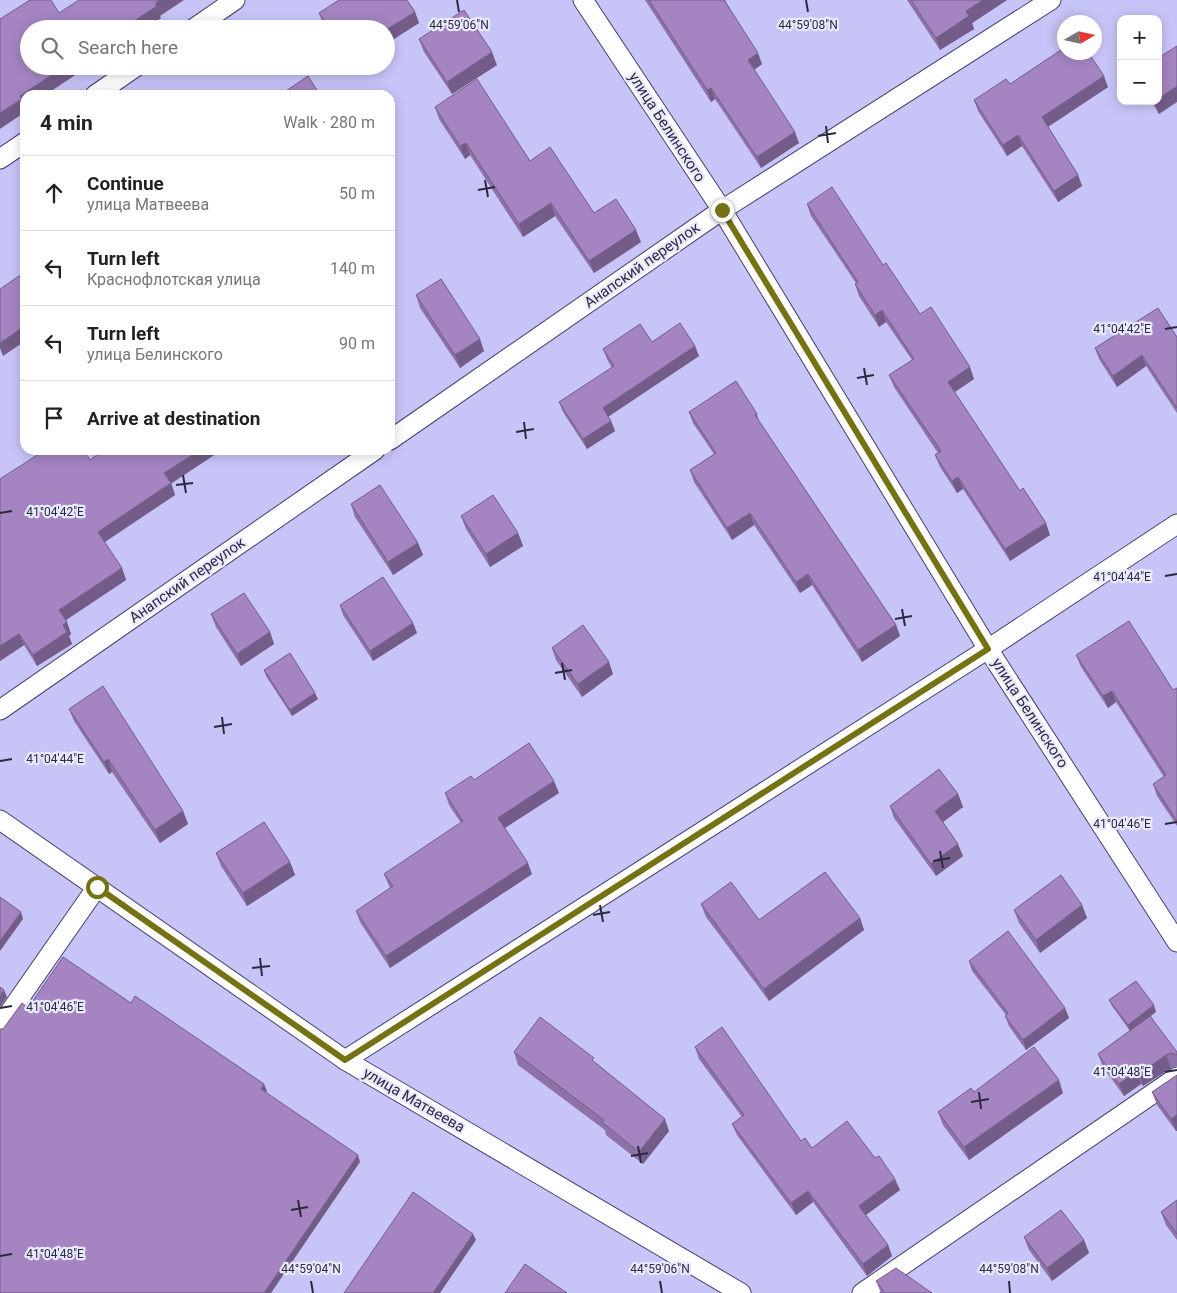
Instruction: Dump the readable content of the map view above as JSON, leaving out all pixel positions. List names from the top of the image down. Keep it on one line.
{"streets":{"lane":["улица Белинского","Анапский переулок","улица Матвеева"]},"crossings":[["улица Белинского","Анапский переулок"]],"north":"right","page":{"map_buttons":["+","−"],"search":"Search here","heading":["4 min","Walk · 280 m"],"list":[["Continue","улица Матвеева","50 m"],["Turn left","Краснофлотская улица","140 m"],["Turn left","улица Белинского","90 m"],"Arrive at destination"]},"coordinates":["44°59'06\"N","44°59'08\"N","41°04'42\"E","41°04'44\"E","41°04'46\"E","41°04'48\"E","44°59'04\"N"]}
